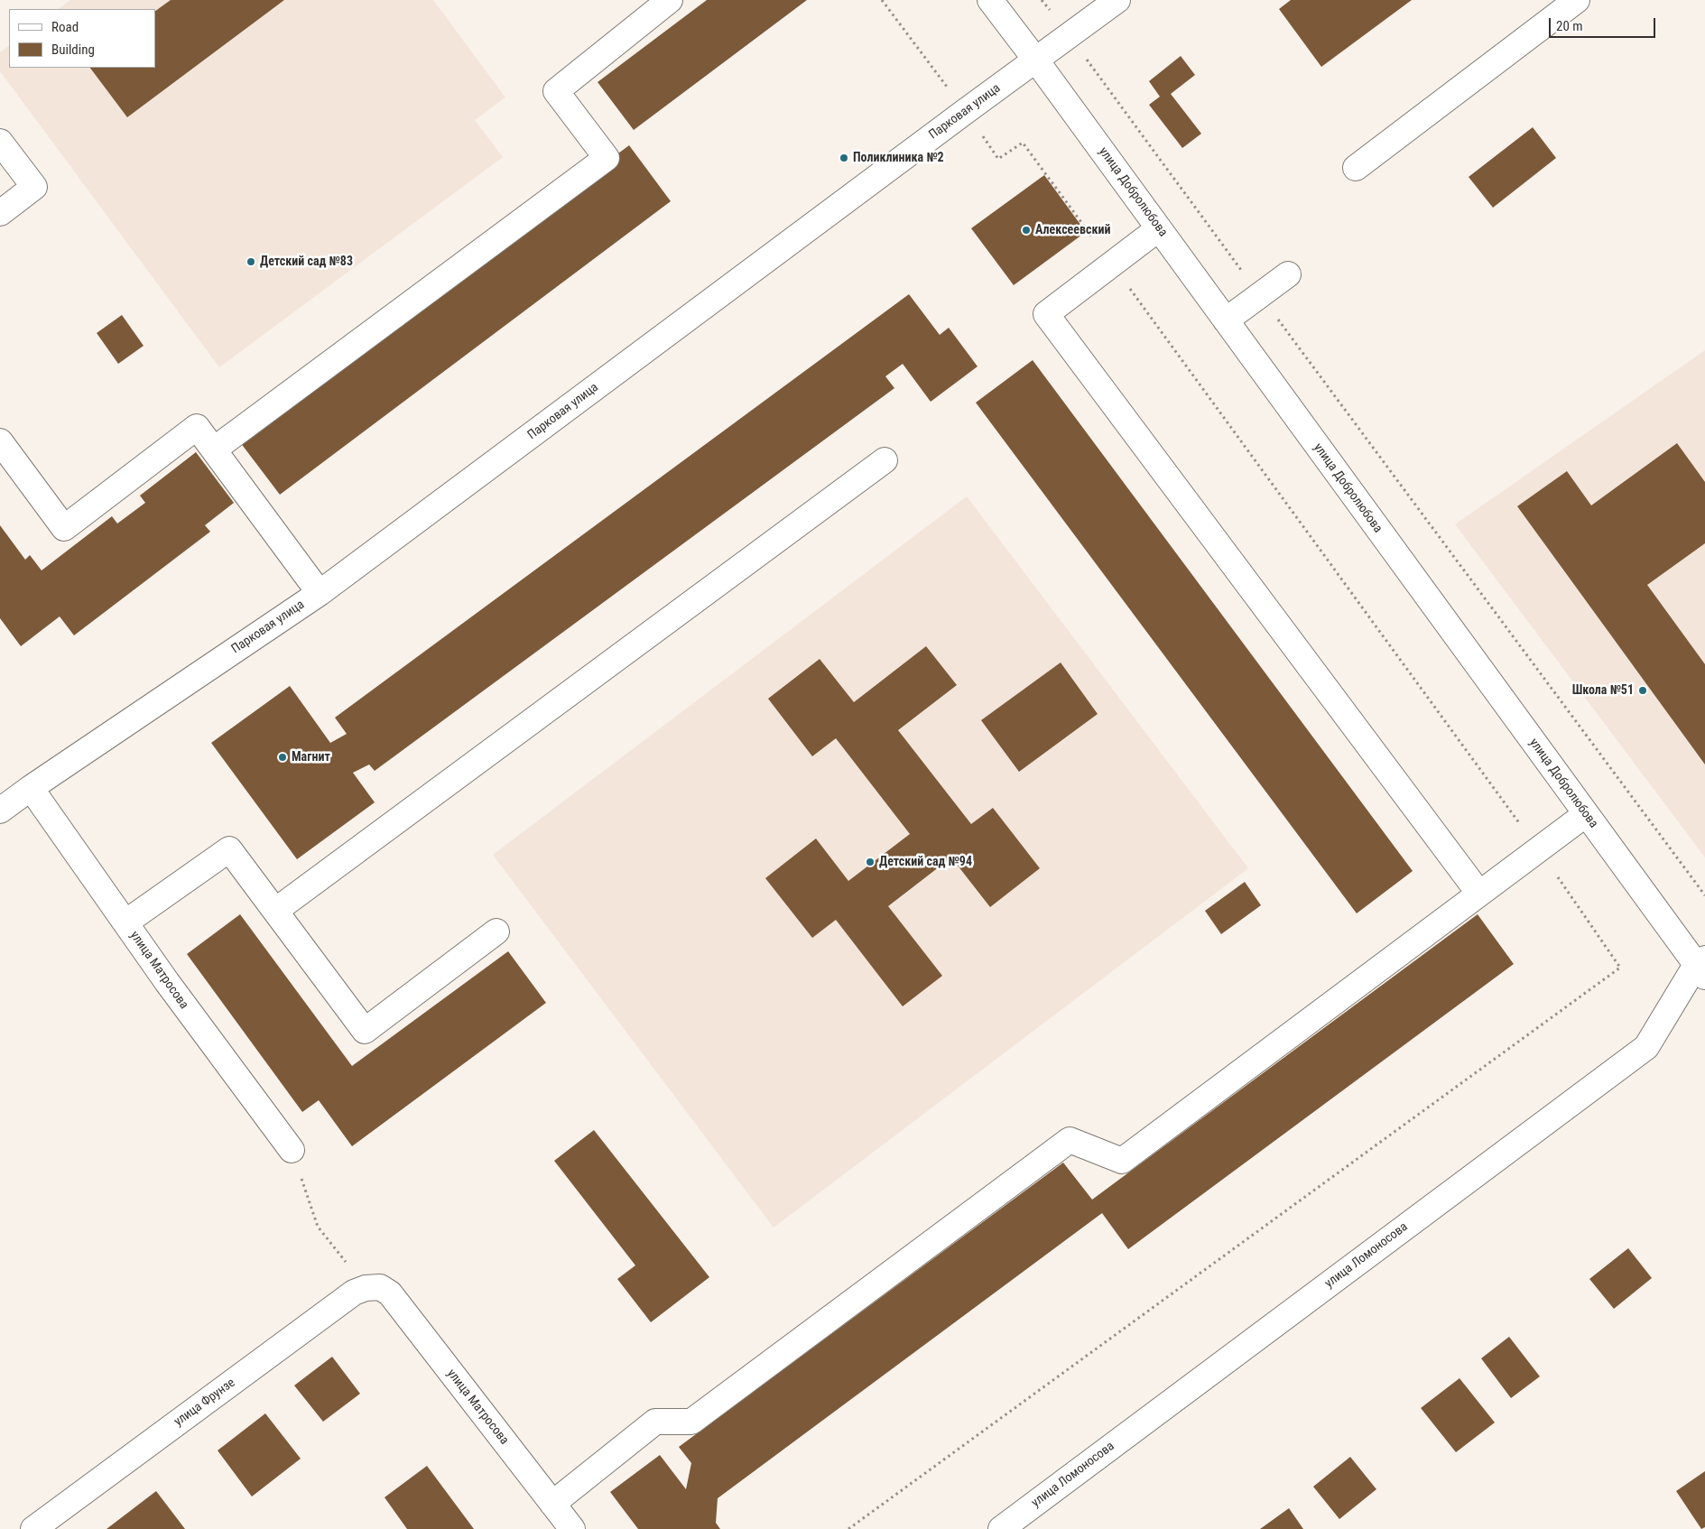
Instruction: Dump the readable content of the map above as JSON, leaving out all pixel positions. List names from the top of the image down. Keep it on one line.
{"streets":{"street":["Парковая улица","улица Добролюбова","улица Матросова","улица Ломоносова","улица Фрунзе"]},"crossings":[["Парковая улица","улица Добролюбова"],["Парковая улица","улица Матросова"],["улица Добролюбова","улица Ломоносова"],["улица Матросова","улица Фрунзе"]],"places":["Поликлиника №2","Алексеевский","Детский сад №83","Школа №51","Магнит","Детский сад №94"],"legend":["Road","Building"],"scale_bar":"20 m"}
